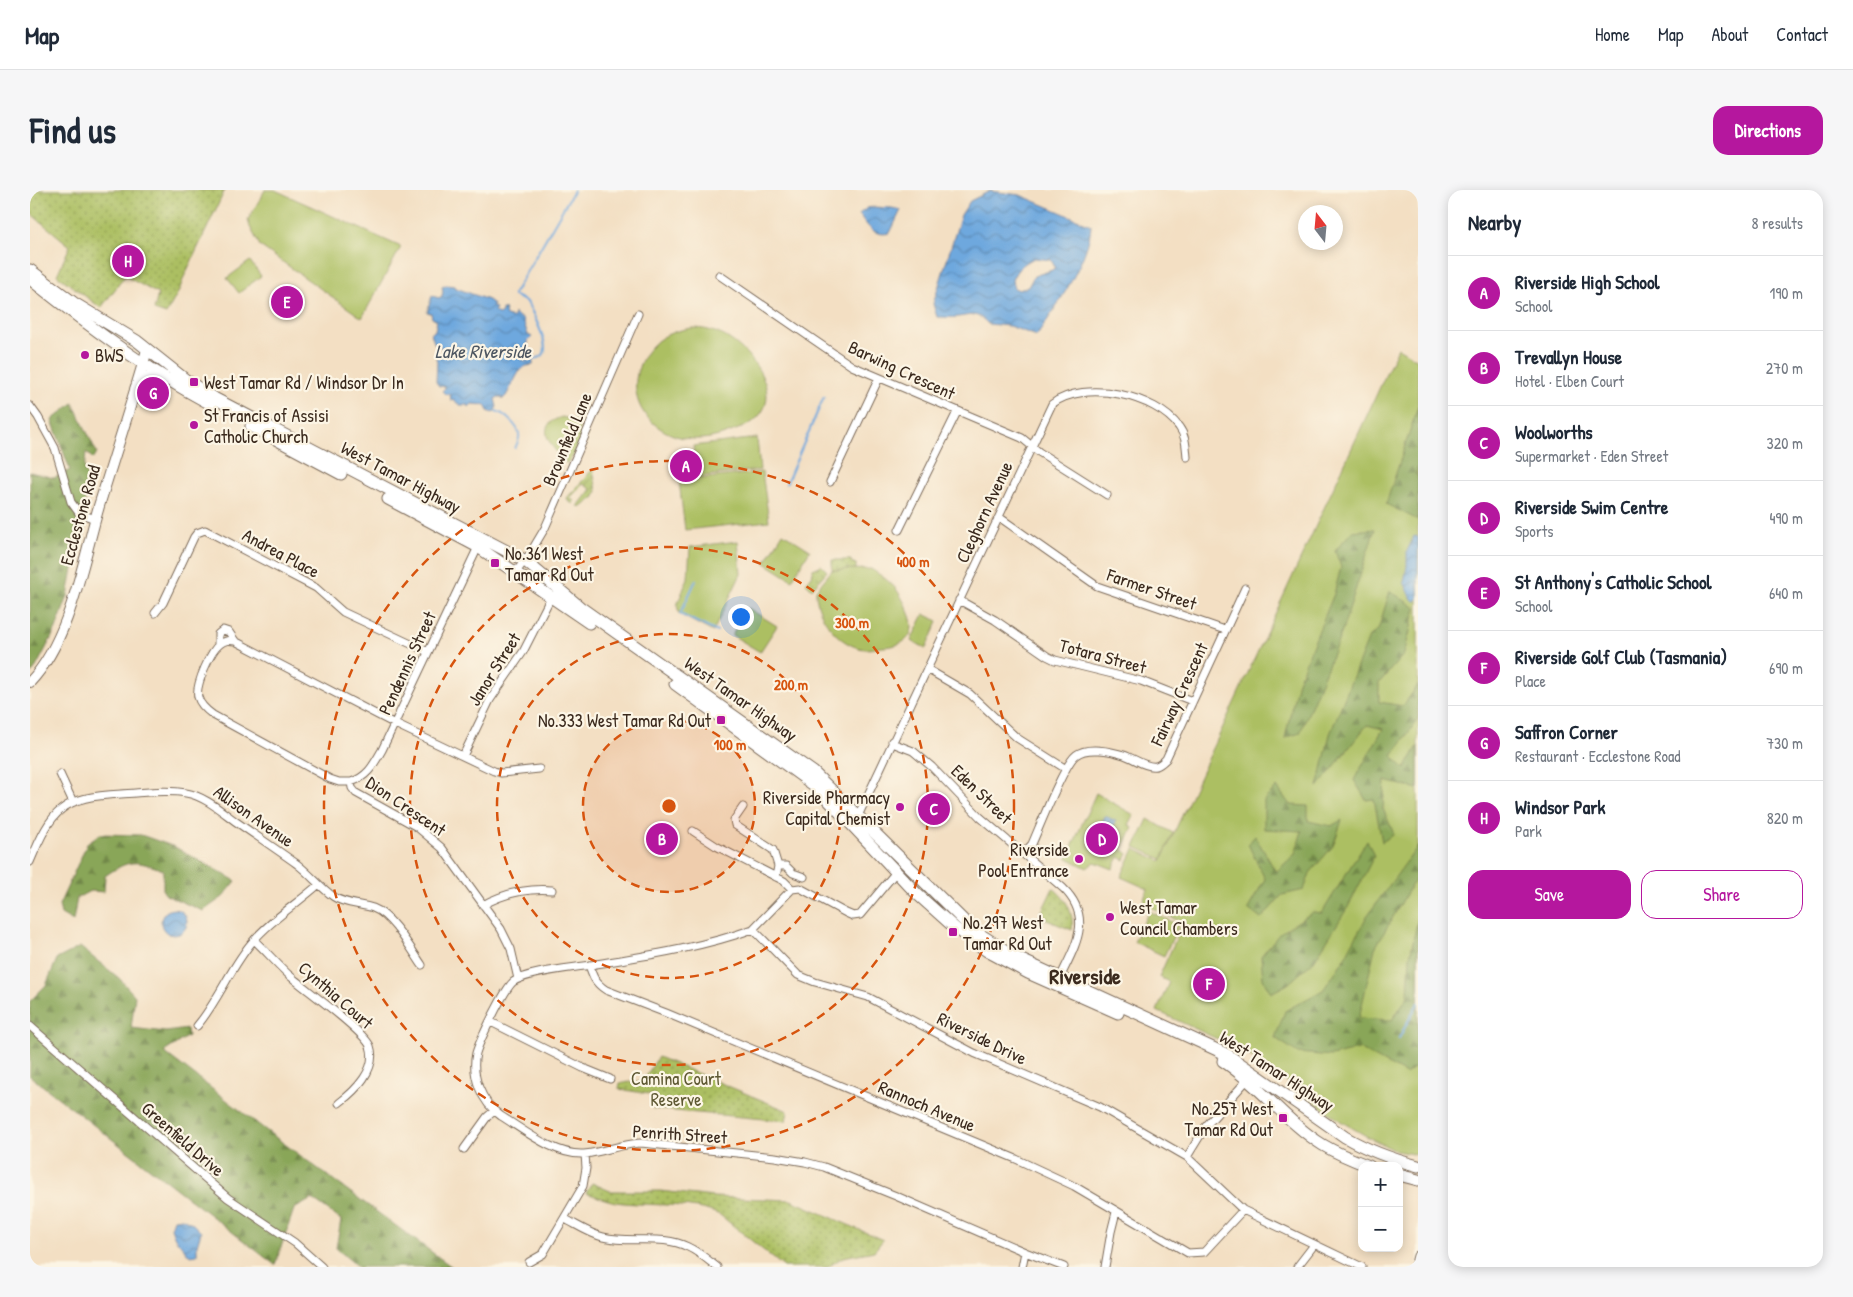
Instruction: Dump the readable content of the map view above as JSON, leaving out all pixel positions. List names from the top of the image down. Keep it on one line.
{"streets":{"highway":["West Tamar Highway"],"main road":["Ecclestone Road"],"street":["Barwing Crescent","Brownfield Lane","Cleghorn Avenue","Andrea Place","Farmer Street","Totara Street","Pendennis Street","Janor Street","Fairway Crescent","Eden Street","Dion Crescent","Allison Avenue","Cynthia Court","Riverside Drive","Rannoch Avenue","Penrith Street","Greenfield Drive"]},"crossings":[["Barwing Crescent","Cleghorn Avenue"],["Brownfield Lane","West Tamar Highway"],["West Tamar Highway","Cleghorn Avenue"],["West Tamar Highway","Ecclestone Road"],["West Tamar Highway","Pendennis Street"],["West Tamar Highway","Janor Street"],["West Tamar Highway","Eden Street"],["Cleghorn Avenue","Farmer Street"],["Cleghorn Avenue","Totara Street"],["Cleghorn Avenue","Eden Street"],["Andrea Place","Pendennis Street"],["Farmer Street","Fairway Crescent"],["Totara Street","Fairway Crescent"],["Pendennis Street","Dion Crescent"],["Janor Street","Dion Crescent"],["Fairway Crescent","Eden Street"],["Dion Crescent","Penrith Street"],["Riverside Drive","Rannoch Avenue"]],"districts":["Riverside"],"water":["Lake Riverside"],"parks":["Camina Court Reserve"],"places":{"other":["BWS","St Francis of Assisi Catholic Church","Riverside Pharmacy Capital Chemist","Riverside Pool Entrance","West Tamar Council Chambers"],"transit":["West Tamar Rd / Windsor Dr In","No.361 West Tamar Rd Out","No.333 West Tamar Rd Out","No.297 West Tamar Rd Out","No.257 West Tamar Rd Out"]},"north":"top","page":{"header":"Map","nav":["Home","Map","About","Contact"],"buttons":["Directions",["Save","Share"]],"title":"Find us","heading":["Nearby","8 results"],"pins":["H","E","G","A","C","B","D","F"],"list":[{"mark":"A","name":"Riverside High School","note":"School","value":"190 m"},{"mark":"B","name":"Trevallyn House","note":"Hotel · Elben Court","value":"270 m"},{"mark":"C","name":"Woolworths","note":"Supermarket · Eden Street","value":"320 m"},{"mark":"D","name":"Riverside Swim Centre","note":"Sports","value":"490 m"},{"mark":"E","name":"St Anthony's Catholic School","note":"School","value":"640 m"},{"mark":"F","name":"Riverside Golf Club (Tasmania)","note":"Place","value":"690 m"},{"mark":"G","name":"Saffron Corner","note":"Restaurant · Ecclestone Road","value":"730 m"},{"mark":"H","name":"Windsor Park","note":"Park","value":"820 m"}],"map_buttons":["+","−"]},"rings":["400 m","300 m","200 m","100 m"]}
